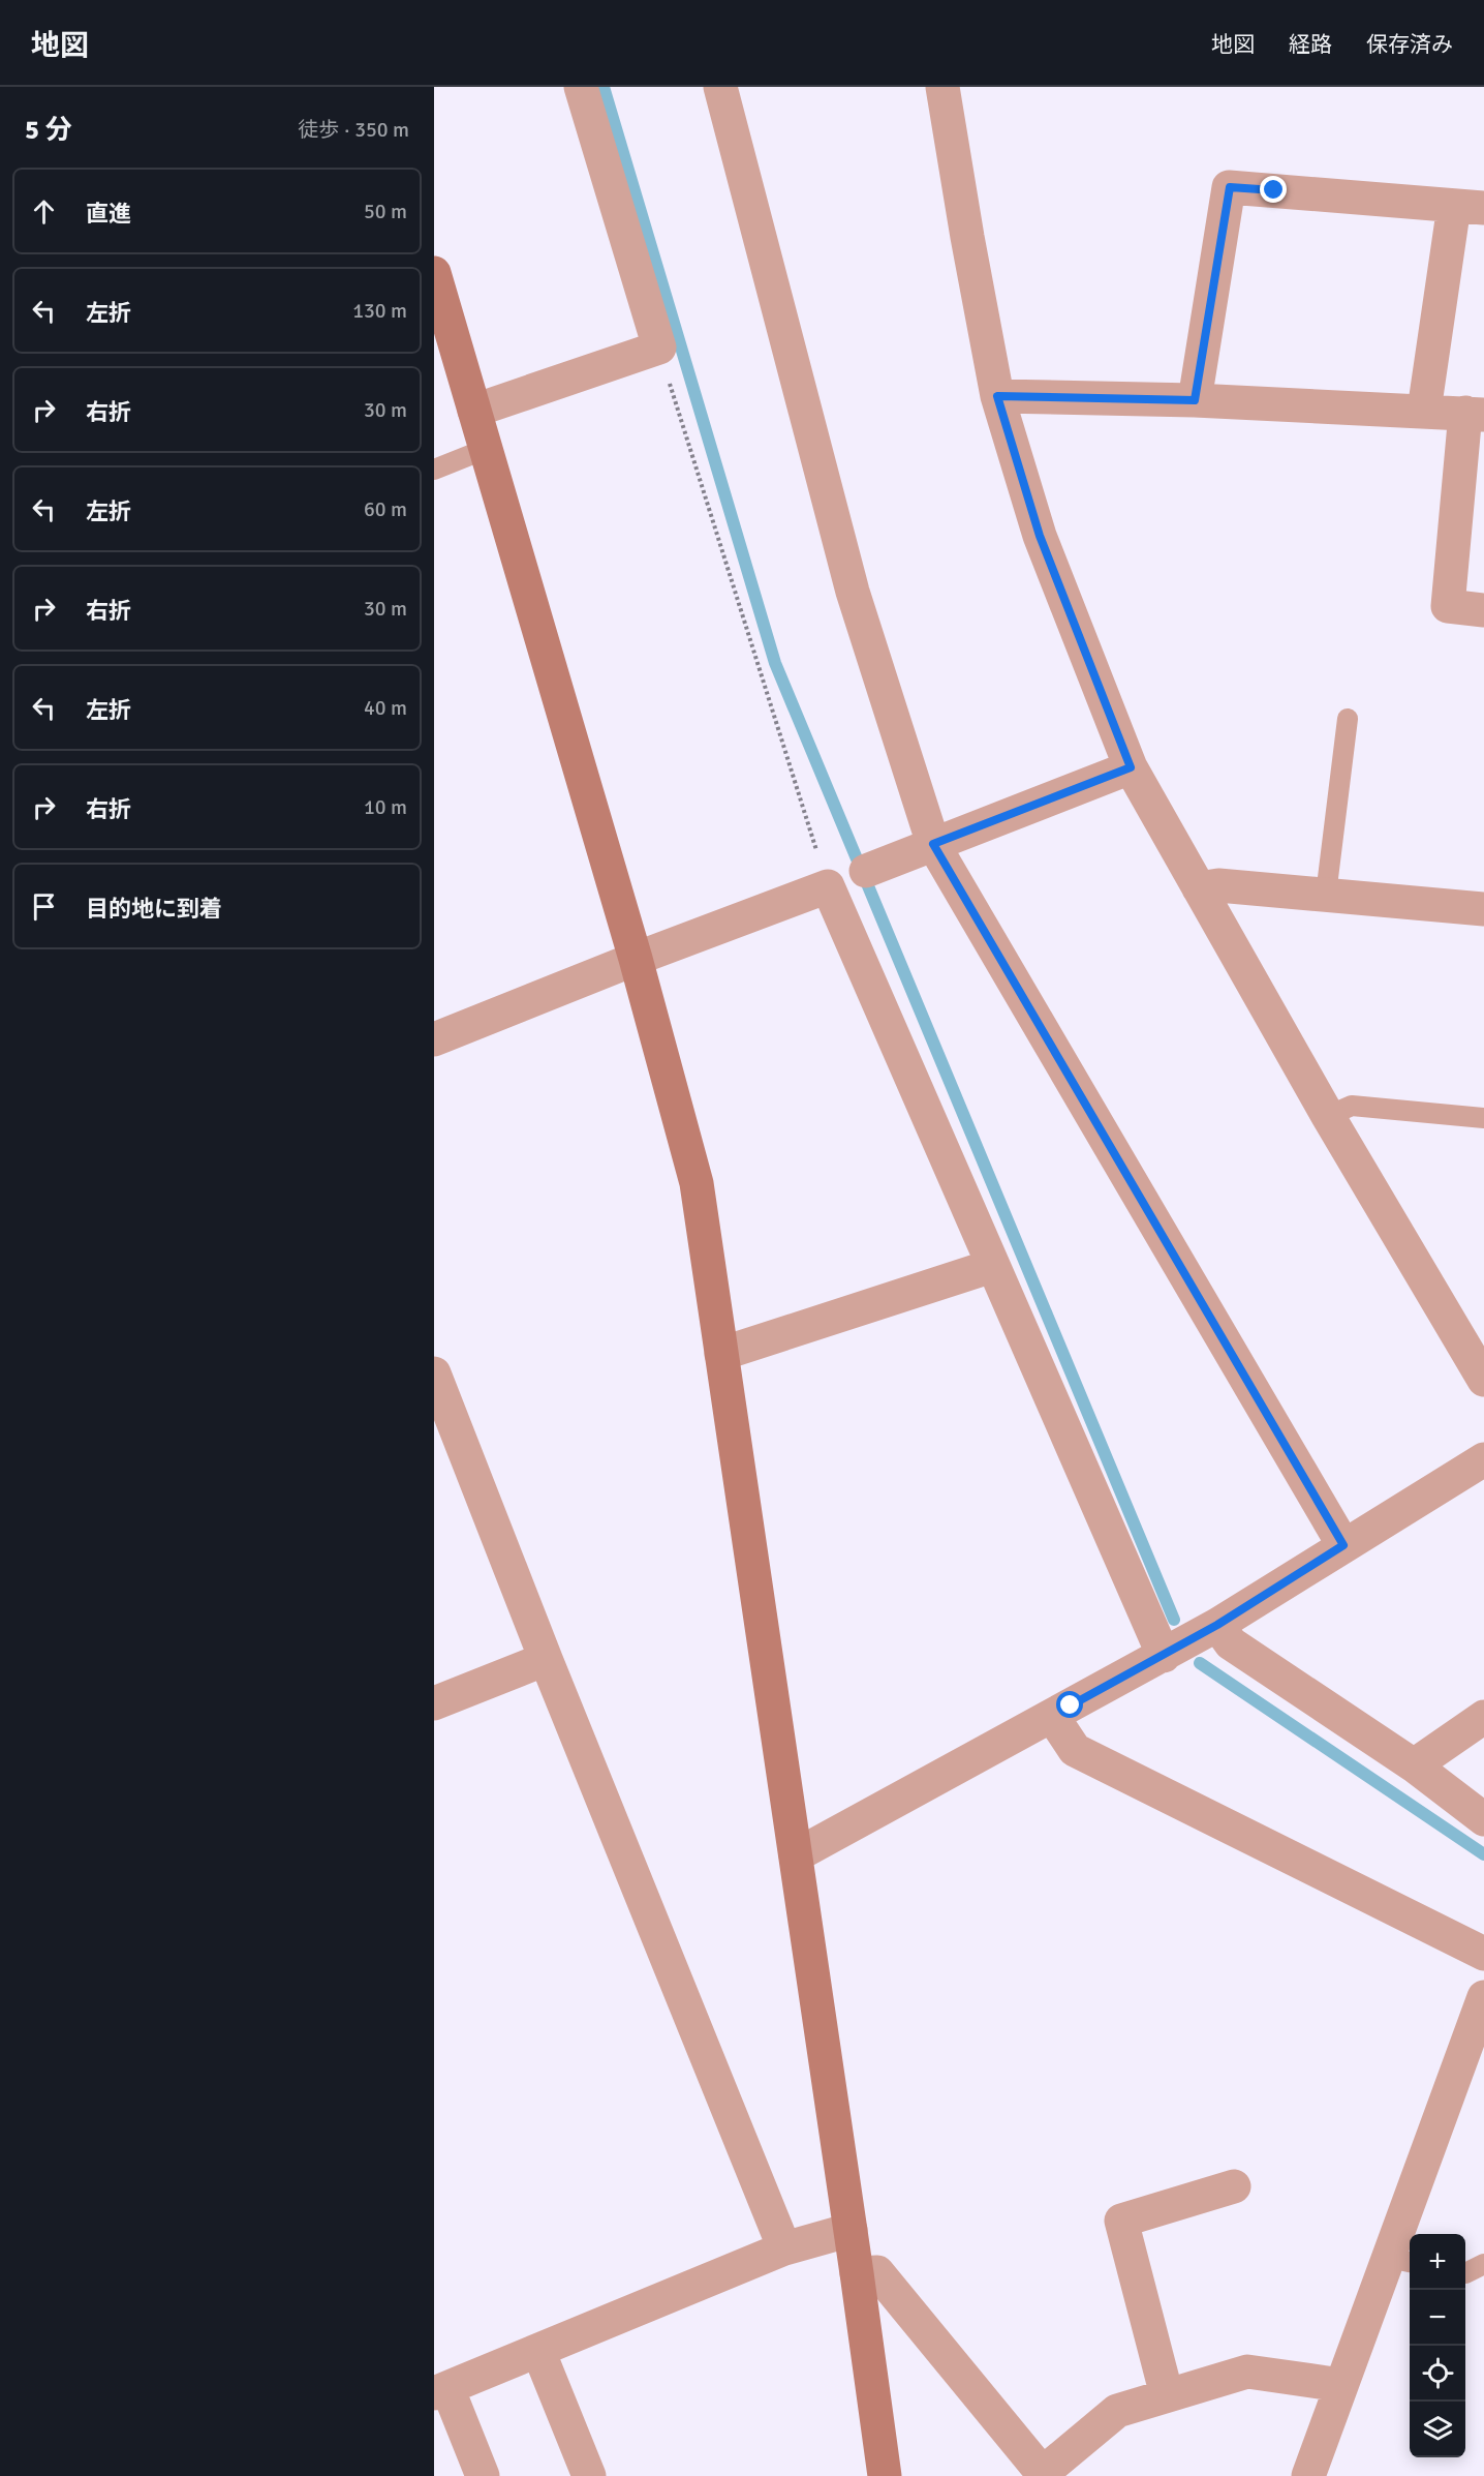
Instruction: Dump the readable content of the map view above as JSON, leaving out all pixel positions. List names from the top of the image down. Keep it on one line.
{"page":{"header":"地図","nav":["地図","経路","保存済み"],"heading":["5 分","徒歩 · 350 m"],"list":[["直進","50 m"],["左折","130 m"],["右折","30 m"],["左折","60 m"],["右折","30 m"],["左折","40 m"],["右折","10 m"],"目的地に到着"],"map_buttons":["+","−"]}}
